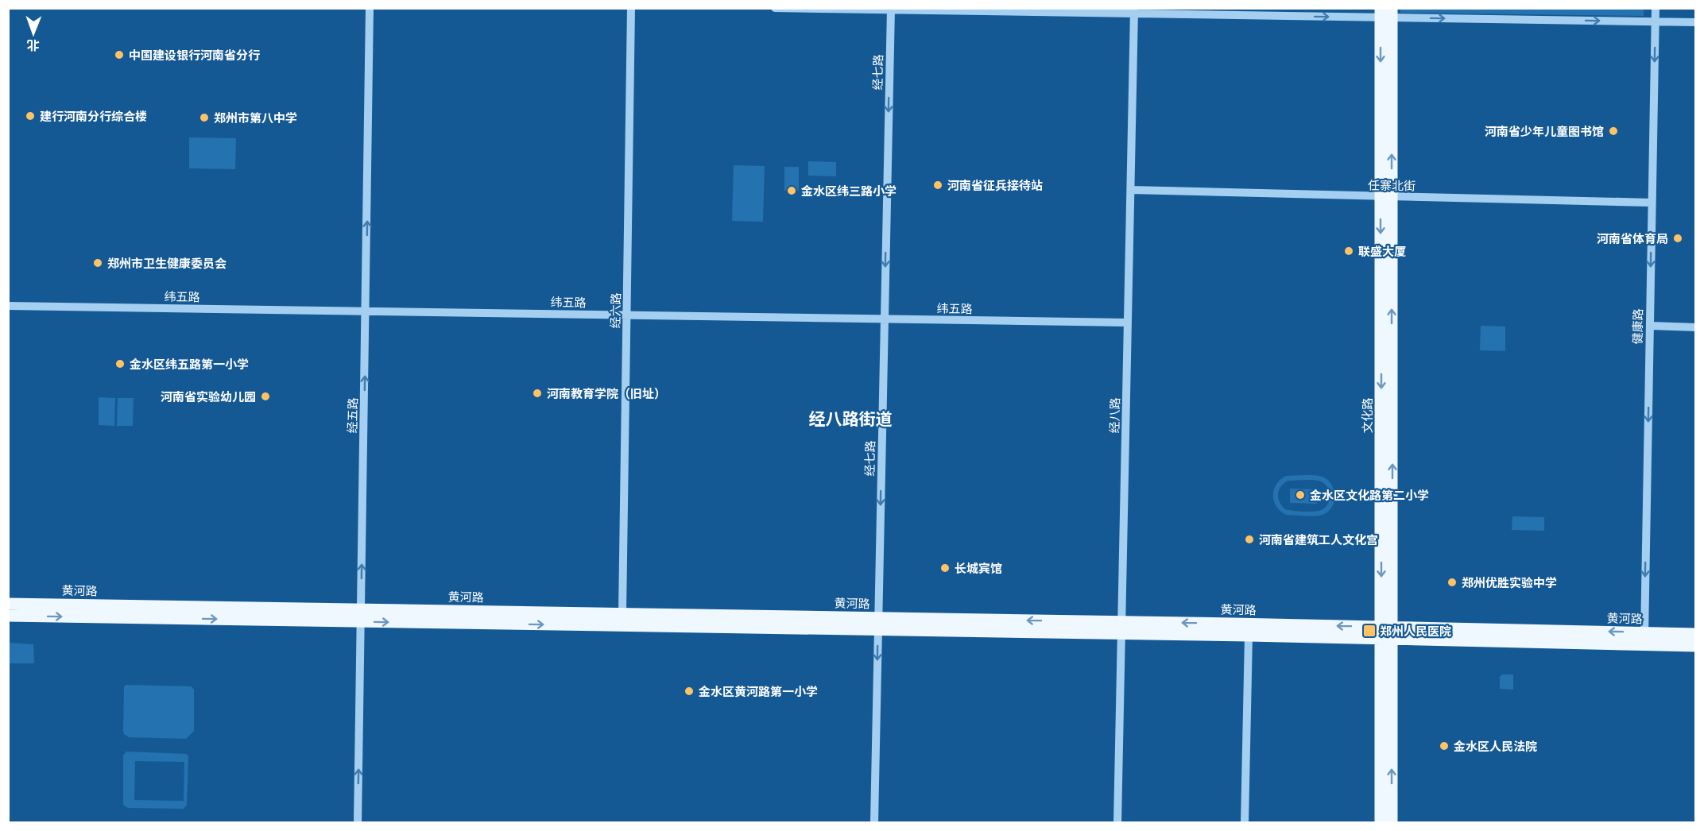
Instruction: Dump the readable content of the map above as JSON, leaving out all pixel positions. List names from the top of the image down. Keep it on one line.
{"streets":{"main road":["黄河路"],"street":["经七路","任寨北街","纬五路","经六路","健康路","经五路","经八路"]},"crossings":[["经七路","纬五路"],["经七路","黄河路"],["任寨北街","健康路"],["任寨北街","经八路"],["纬五路","经六路"],["纬五路","经五路"],["纬五路","经八路"],["经六路","黄河路"],["健康路","黄河路"],["经五路","黄河路"],["经八路","黄河路"]],"one_way":["经七路","健康路","经五路"],"districts":["经八路街道"],"places":{"other":["中国建设银行河南省分行","建行河南分行综合楼","郑州市第八中学","河南省少年儿童图书馆","河南省征兵接待站","金水区纬三路小学","河南省体育局","联盛大厦","郑州市卫生健康委员会","金水区纬五路第一小学","河南教育学院（旧址）","河南省实验幼儿园","金水区文化路第二小学","河南省建筑工人文化宫","长城宾馆","郑州优胜实验中学","金水区黄河路第一小学","金水区人民法院"],"transit":["郑州人民医院"]},"north":"bottom"}
